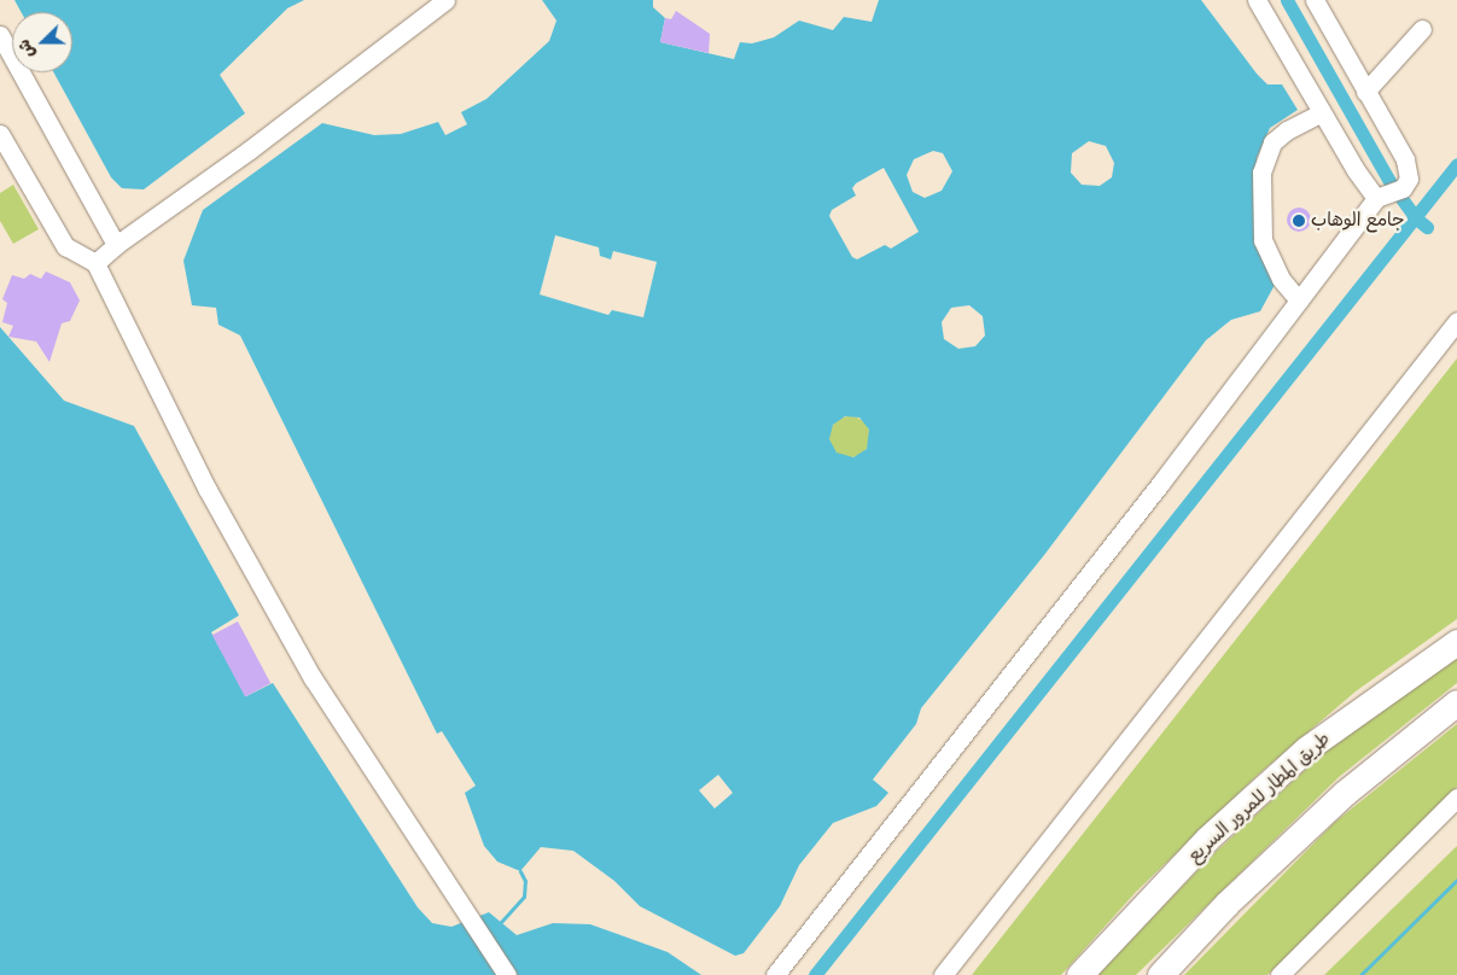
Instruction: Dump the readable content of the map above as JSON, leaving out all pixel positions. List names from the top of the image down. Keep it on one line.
{"streets":{"highway":["طريق المطار للمرور السريع"]},"places":["جامع الوهاب"],"north":"left"}
